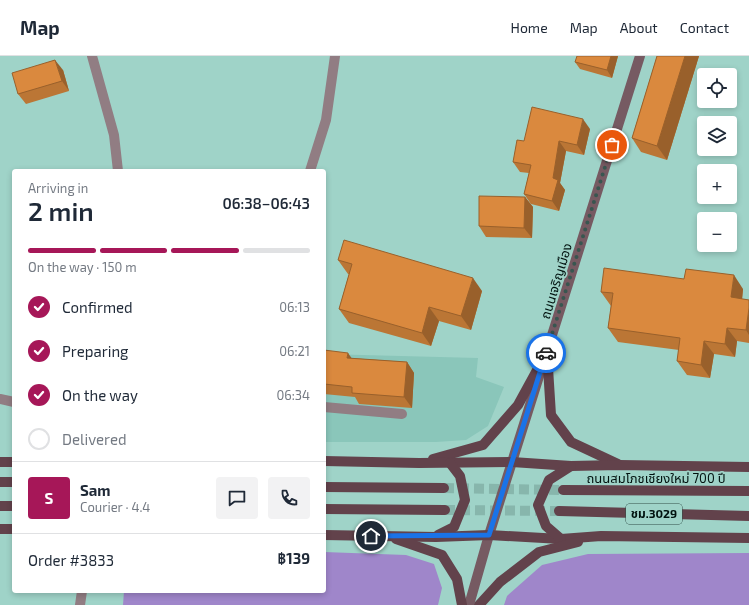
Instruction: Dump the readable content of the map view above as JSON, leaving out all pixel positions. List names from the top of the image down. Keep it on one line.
{"streets":{"main road":["ถนนเจริญเมือง","ถนนสมโภชเชียงใหม่ 700 ปี","ชม.3029"]},"page":{"header":"Map","nav":["Home","Map","About","Contact"],"map_buttons":["+","−"],"heading":["2 min","Arriving in","06:38–06:43"],"panel":["Sam","Courier · 4.4","Order #3833","฿139"],"bar":"On the way · 150 m","list":[["Confirmed","06:13"],["Preparing","06:21"],["On the way","06:34"],"Delivered"],"round":"S"}}
